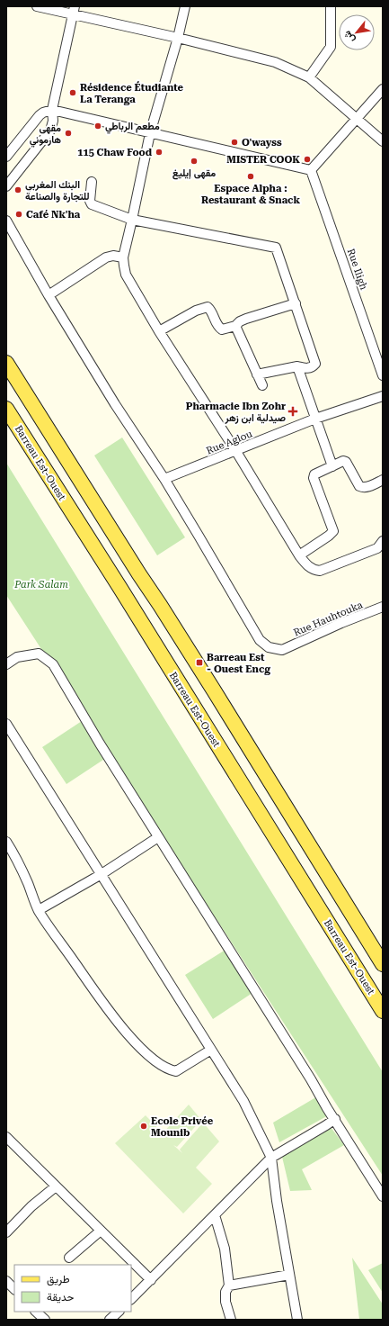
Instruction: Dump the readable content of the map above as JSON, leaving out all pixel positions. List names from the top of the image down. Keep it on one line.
{"streets":{"main road":["Barreau Est-Ouest"],"street":["Rue Iligh","Rue Aglou","Rue Hauhtouka"]},"crossings":[["Rue Aglou","Rue Hauhtouka"]],"parks":["Park Salam"],"places":{"other":["Résidence Étudiante La Teranga","مطعم الرباطي","مقهى هارموني","O'wayss","115 Chaw Food","MISTER COOK","مقهى إيليغ","Espace Alpha : Restaurant & Snack","البنك المغربي للتجارة والصناعة","Café Nk'ha","Ecole Privée Mounib"],"health":["Pharmacie Ibn Zohr صيدلية ابن زهر"],"transit":["Barreau Est - Ouest Encg"]},"legend":["طريق","حديقة"],"north":"bottom left"}
